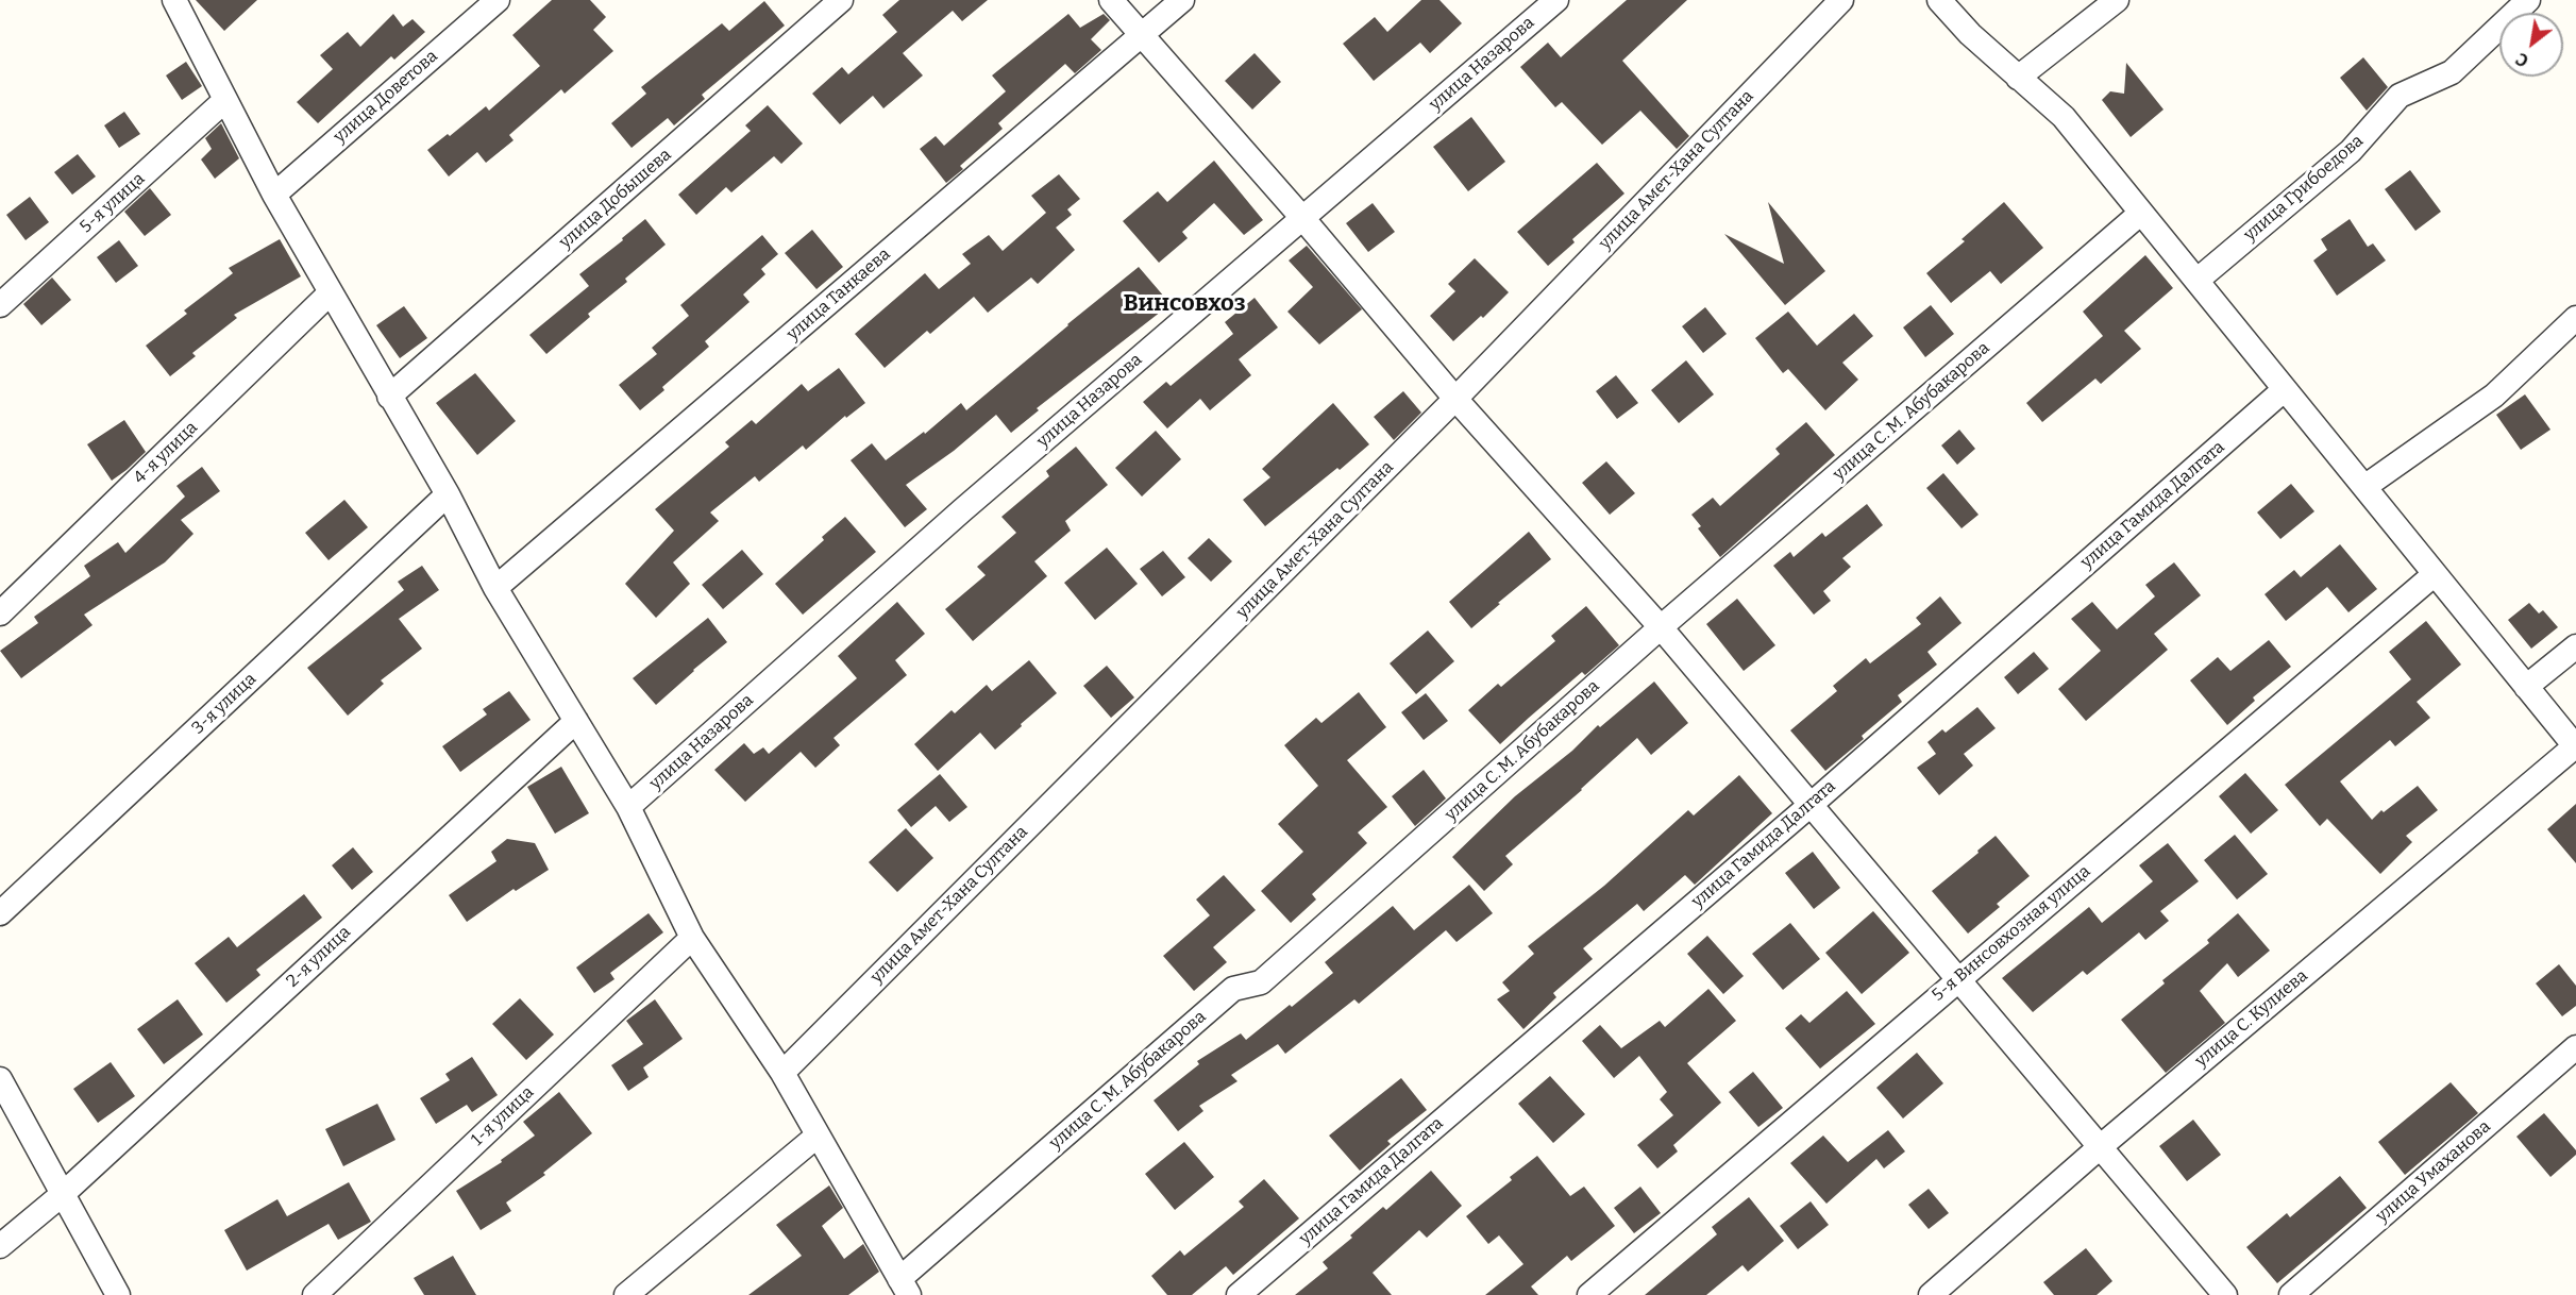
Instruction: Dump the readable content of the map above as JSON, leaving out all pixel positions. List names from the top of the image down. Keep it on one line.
{"streets":{"street":["улица Назарова","улица Доветова","улица Амет-Хана Султана","улица Грибоедова","улица Добышева","5-я улица","улица Танкаева","улица С. М. Абубакарова","4-я улица","улица Гамида Далгата","3-я улица","5-я Винсовхозная улица","2-я улица","улица С. Кулиева","1-я улица","улица Умаханова"]},"districts":["Винсовхоз"],"north":"bottom left"}
